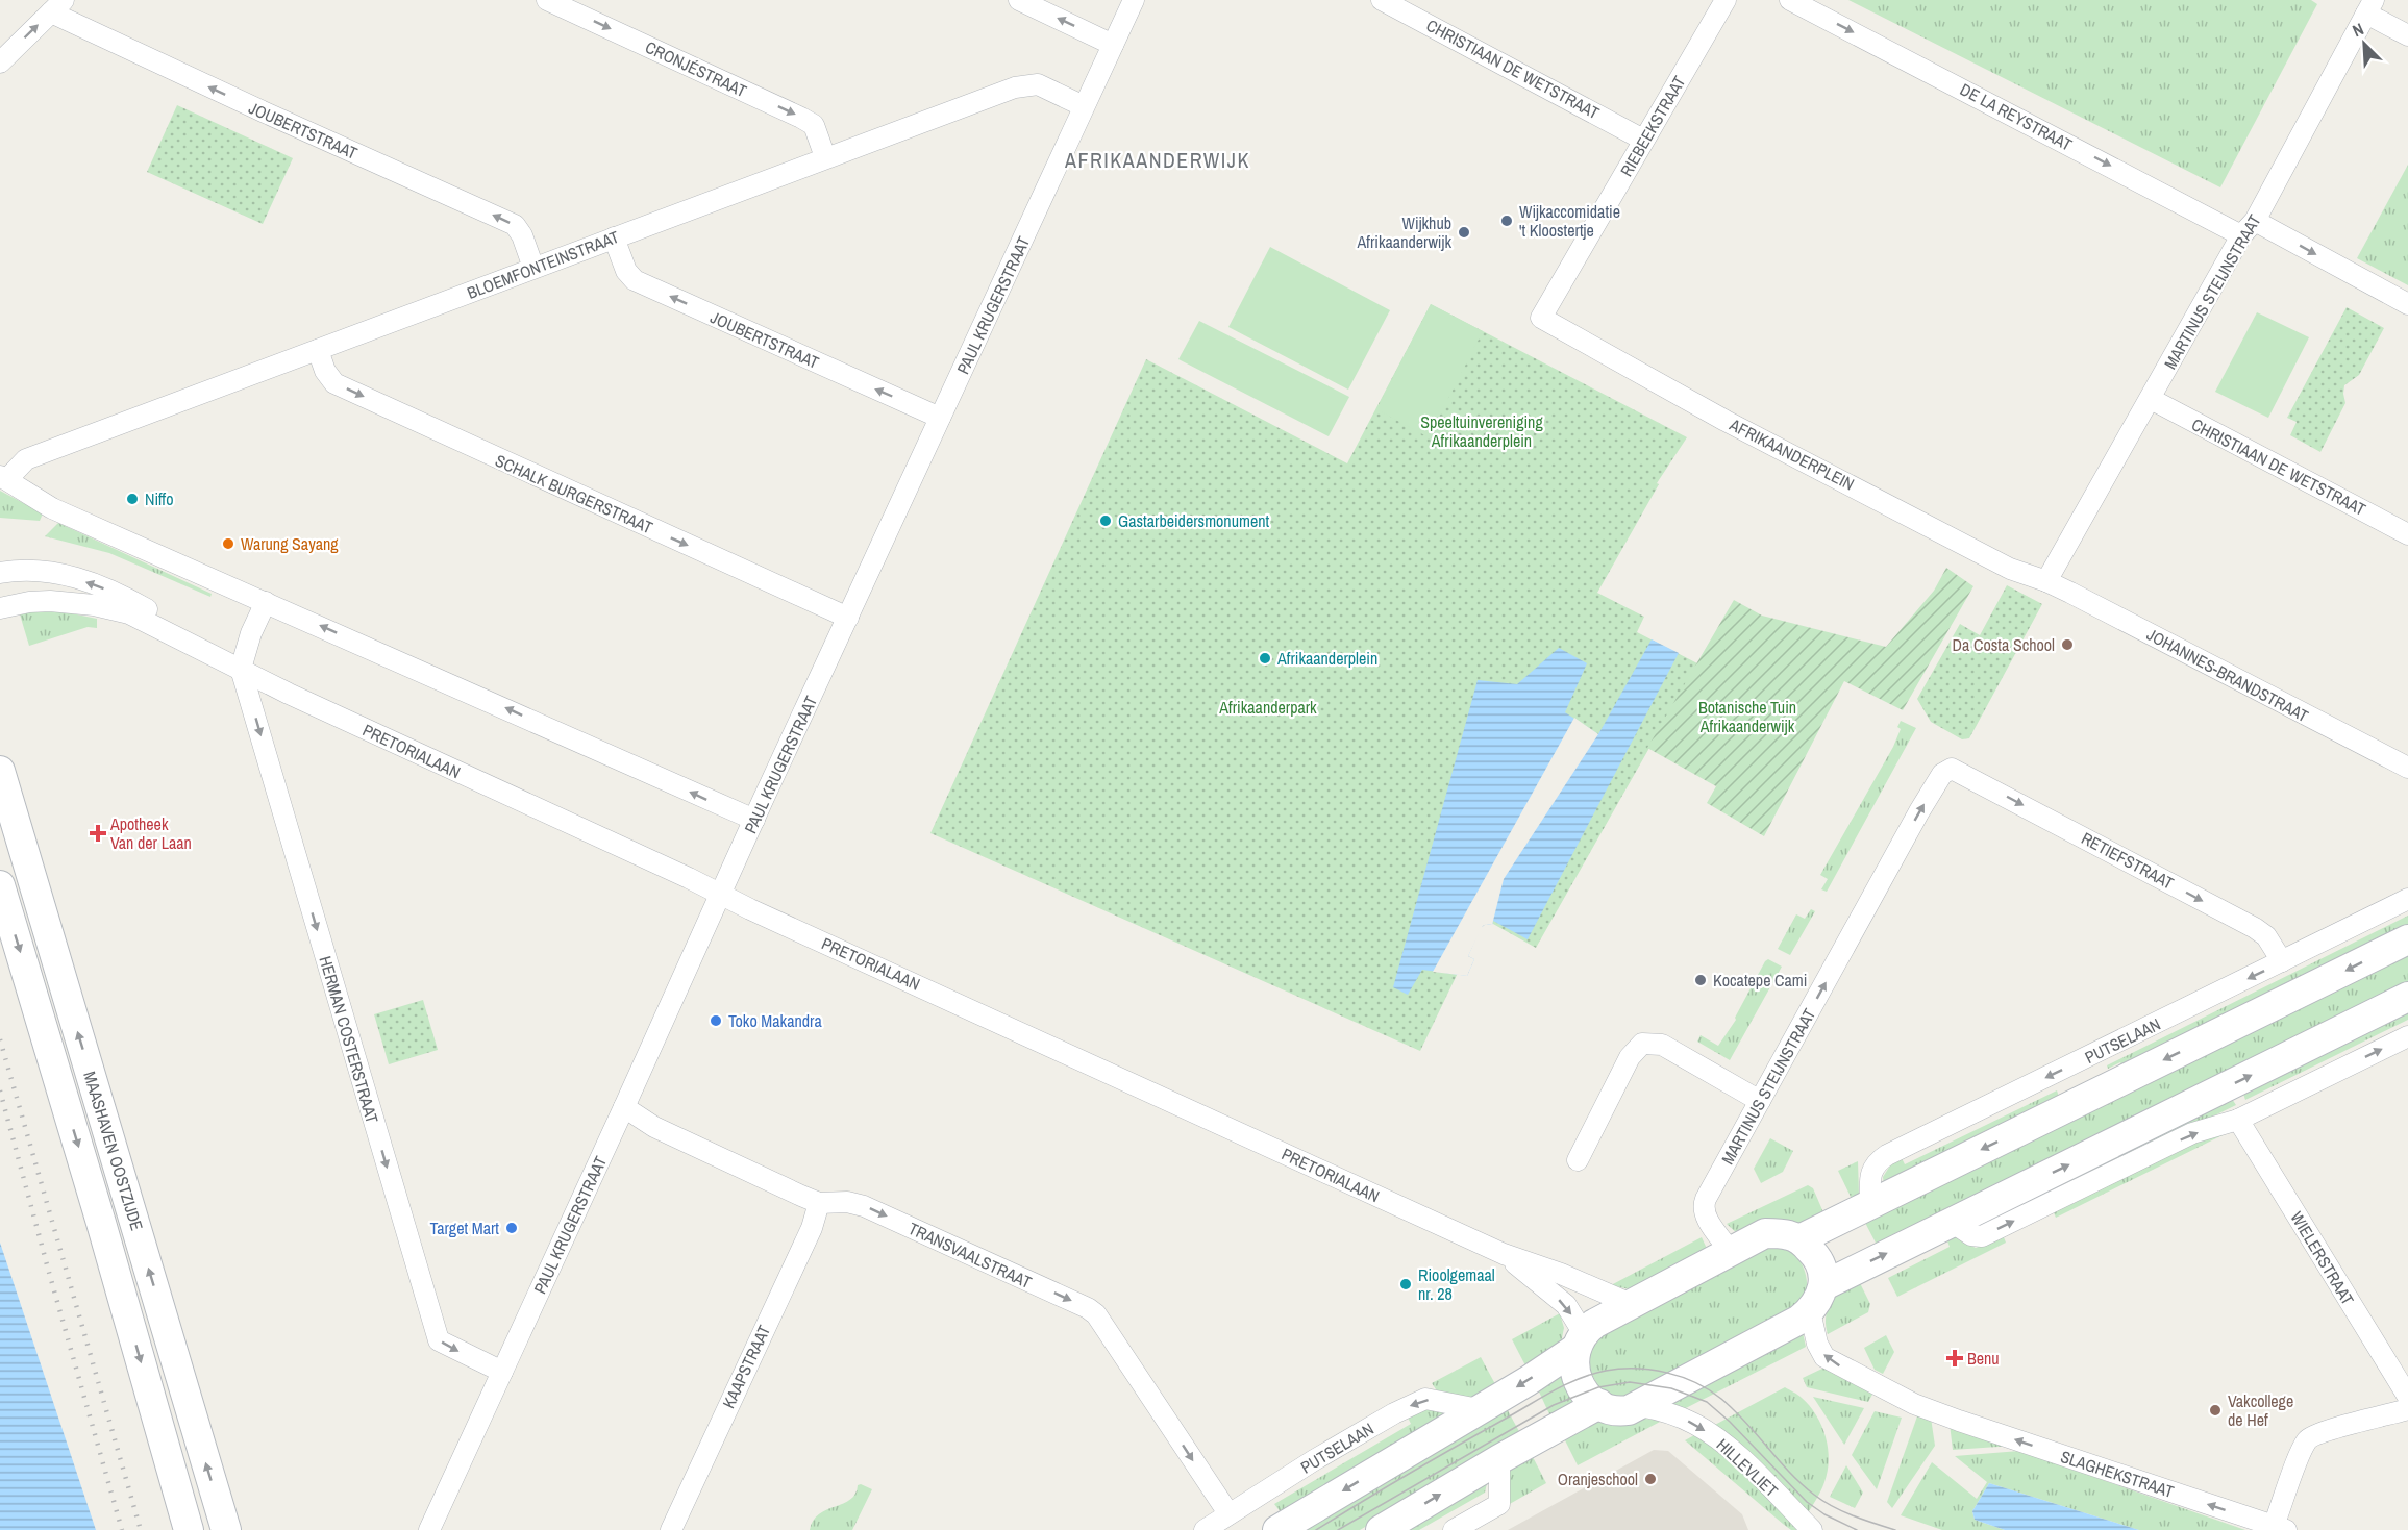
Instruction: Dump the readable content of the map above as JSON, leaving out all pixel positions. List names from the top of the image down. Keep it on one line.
{"streets":{"main road":["MAASHAVEN OOSTZIJDE"],"street":["CRONJÉSTRAAT","CHRISTIAAN DE WETSTRAAT","DE LA REYSTRAAT","RIEBEEKSTRAAT","JOUBERTSTRAAT","BLOEMFONTEINSTRAAT","MARTINUS STEIJNSTRAAT","PAUL KRUGERSTRAAT","AFRIKAANDERPLEIN","SCHALK BURGERSTRAAT","JOHANNES-BRANDSTRAAT","PRETORIALAAN","RETIEFSTRAAT","HERMAN COSTERSTRAAT","PUTSELAAN","TRANSVAALSTRAAT","WIELERSTRAAT","KAAPSTRAAT","HILLEVLIET","SLAGHEKSTRAAT"]},"crossings":[["CRONJÉSTRAAT","BLOEMFONTEINSTRAAT"],["CHRISTIAAN DE WETSTRAAT","RIEBEEKSTRAAT"],["CHRISTIAAN DE WETSTRAAT","MARTINUS STEIJNSTRAAT"],["DE LA REYSTRAAT","MARTINUS STEIJNSTRAAT"],["RIEBEEKSTRAAT","AFRIKAANDERPLEIN"],["JOUBERTSTRAAT","BLOEMFONTEINSTRAAT"],["JOUBERTSTRAAT","PAUL KRUGERSTRAAT"],["BLOEMFONTEINSTRAAT","PAUL KRUGERSTRAAT"],["BLOEMFONTEINSTRAAT","SCHALK BURGERSTRAAT"],["MARTINUS STEIJNSTRAAT","AFRIKAANDERPLEIN"],["MARTINUS STEIJNSTRAAT","JOHANNES-BRANDSTRAAT"],["MARTINUS STEIJNSTRAAT","RETIEFSTRAAT"],["PAUL KRUGERSTRAAT","SCHALK BURGERSTRAAT"],["PAUL KRUGERSTRAAT","PRETORIALAAN"],["PAUL KRUGERSTRAAT","HERMAN COSTERSTRAAT"],["PAUL KRUGERSTRAAT","TRANSVAALSTRAAT"],["AFRIKAANDERPLEIN","JOHANNES-BRANDSTRAAT"],["PRETORIALAAN","HERMAN COSTERSTRAAT"],["RETIEFSTRAAT","PUTSELAAN"],["PUTSELAAN","TRANSVAALSTRAAT"],["TRANSVAALSTRAAT","KAAPSTRAAT"]],"one_way":["CRONJÉSTRAAT","DE LA REYSTRAAT","JOUBERTSTRAAT","SCHALK BURGERSTRAAT","RETIEFSTRAAT","HERMAN COSTERSTRAAT","TRANSVAALSTRAAT","HILLEVLIET","SLAGHEKSTRAAT"],"districts":["AFRIKAANDERWIJK"],"parks":["Speeltuinvereniging Afrikaanderplein","Afrikaanderpark","Botanische Tuin Afrikaanderwijk"],"places":{"other":["Wijkaccomidatie 't Kloostertje","Wijkhub Afrikaanderwijk","Niffo","Gastarbeidersmonument","Warung Sayang","Da Costa School","Afrikaanderplein","Kocatepe Cami","Toko Makandra","Target Mart","Rioolgemaal nr. 28","Vakcollege de Hef","Oranjeschool"],"health":["Apotheek Van der Laan","Benu"]},"north":"top left"}
